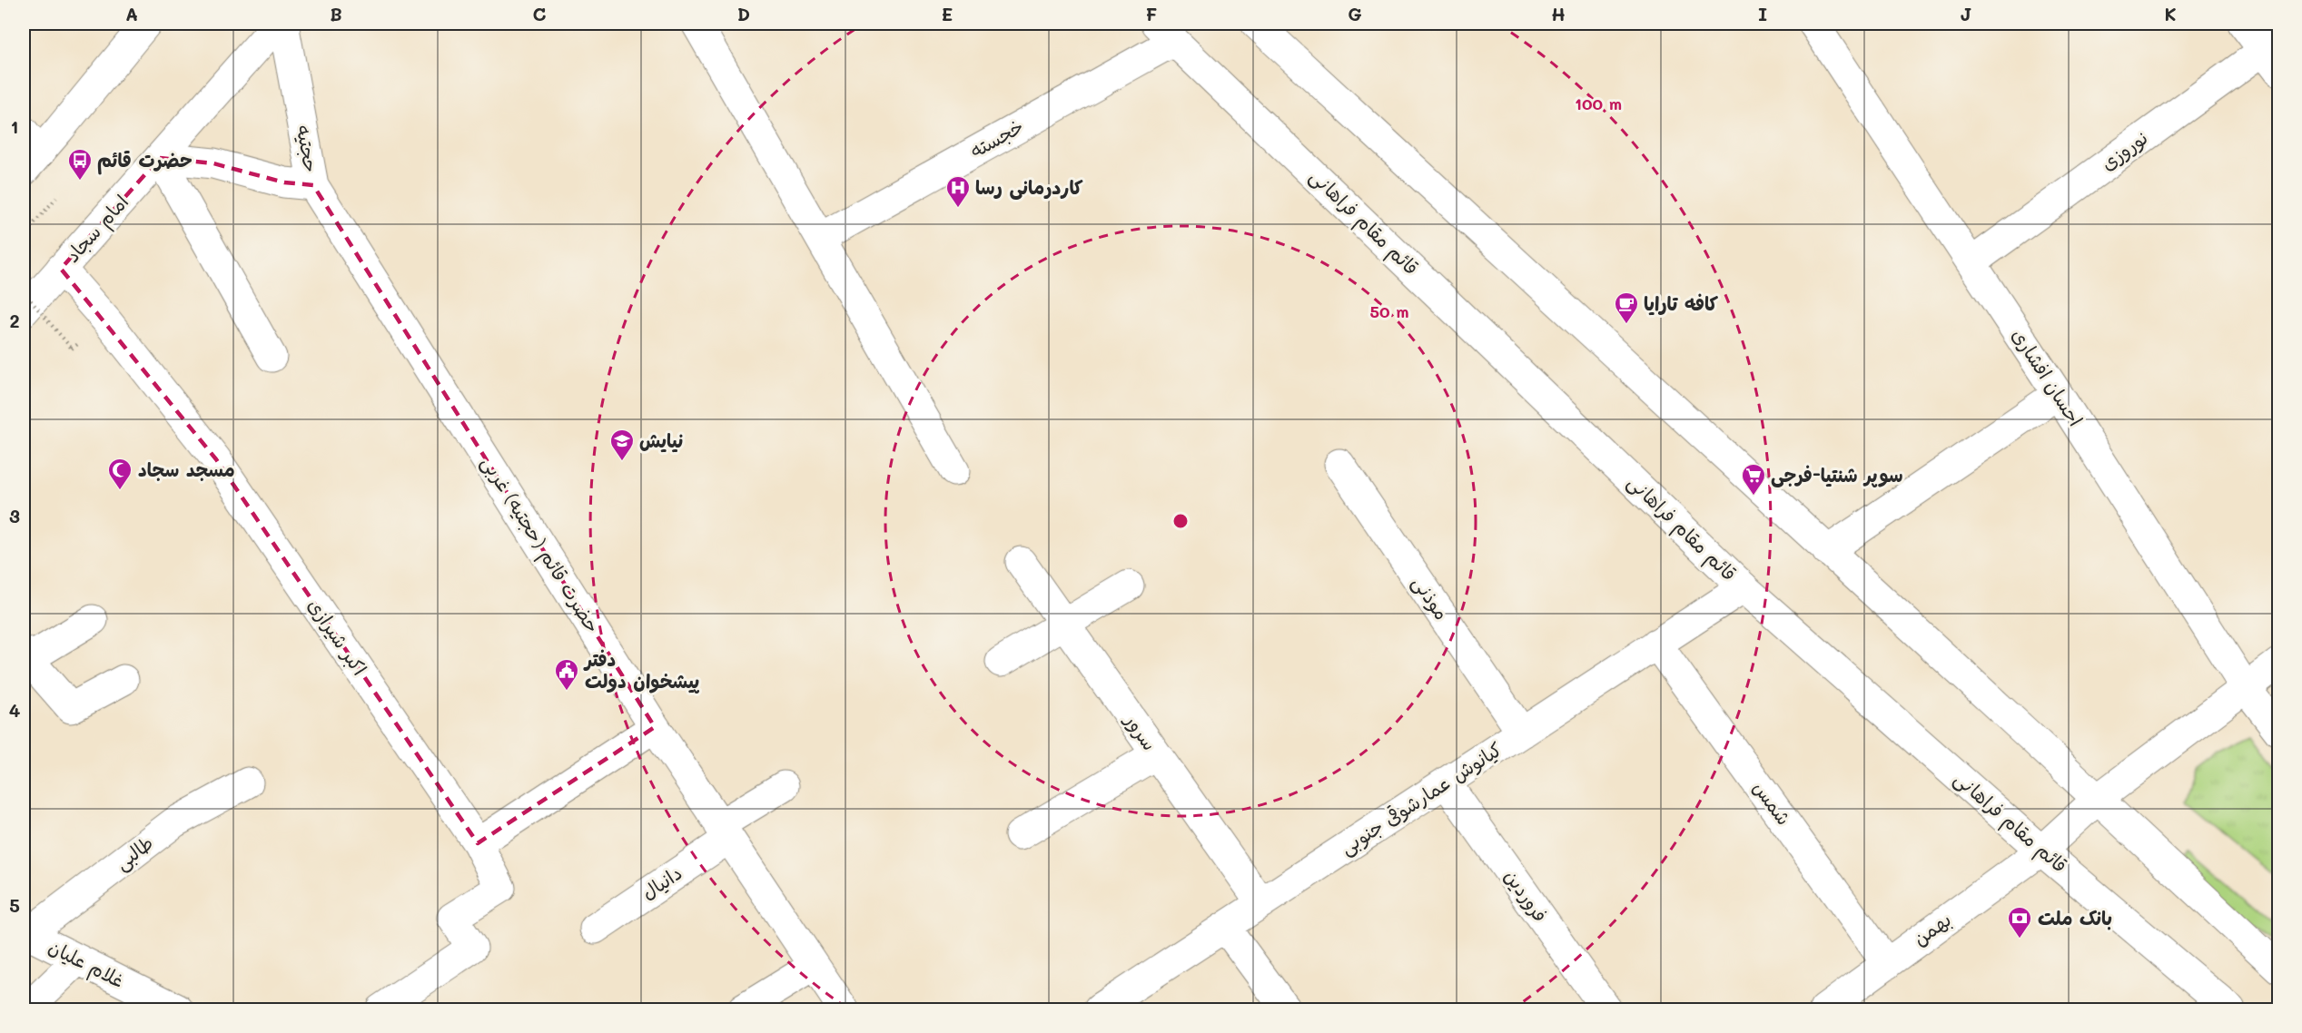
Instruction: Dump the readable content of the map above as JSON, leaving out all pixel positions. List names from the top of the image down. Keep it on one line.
{"streets":{"street":["خجسته","حجتیه","نوروزی","قائم مقام فراهانی","امام سجاد","احسان افشاری","حضرت قائم (حجتیه) غربی","موذنی","اکبر شیرازی","سرور","کیانوش عمارشوقی جنوبی","شمس","طالبی","دانیال","فروردین","بهمن","غلام علیان"]},"crossings":[["خجسته","قائم مقام فراهانی"],["حجتیه","امام سجاد"],["حجتیه","حضرت قائم (حجتیه) غربی"],["نوروزی","احسان افشاری"],["قائم مقام فراهانی","کیانوش عمارشوقی جنوبی"],["قائم مقام فراهانی","بهمن"],["امام سجاد","اکبر شیرازی"],["حضرت قائم (حجتیه) غربی","دانیال"],["موذنی","کیانوش عمارشوقی جنوبی"],["سرور","کیانوش عمارشوقی جنوبی"],["کیانوش عمارشوقی جنوبی","شمس"],["کیانوش عمارشوقی جنوبی","فروردین"],["شمس","بهمن"],["طالبی","غلام علیان"]],"places":{"bus stop":["حضرت قائم"],"hospital":["کاردرمانی رسا"],"cafe":["کافه تارایا"],"school or university":["نیایش"],"mosque":["مسجد سجاد"],"supermarket":["سوپر شنتیا-فرجی"],"public building":["دفتر پیشخوان دولت"],"bank":["بانک ملت"]},"grid":{"columns":["A","B","C","D","E","F","G","H","I","J","K"],"rows":["1","2","3","4","5"]},"rings":["100 m","50 m"]}
